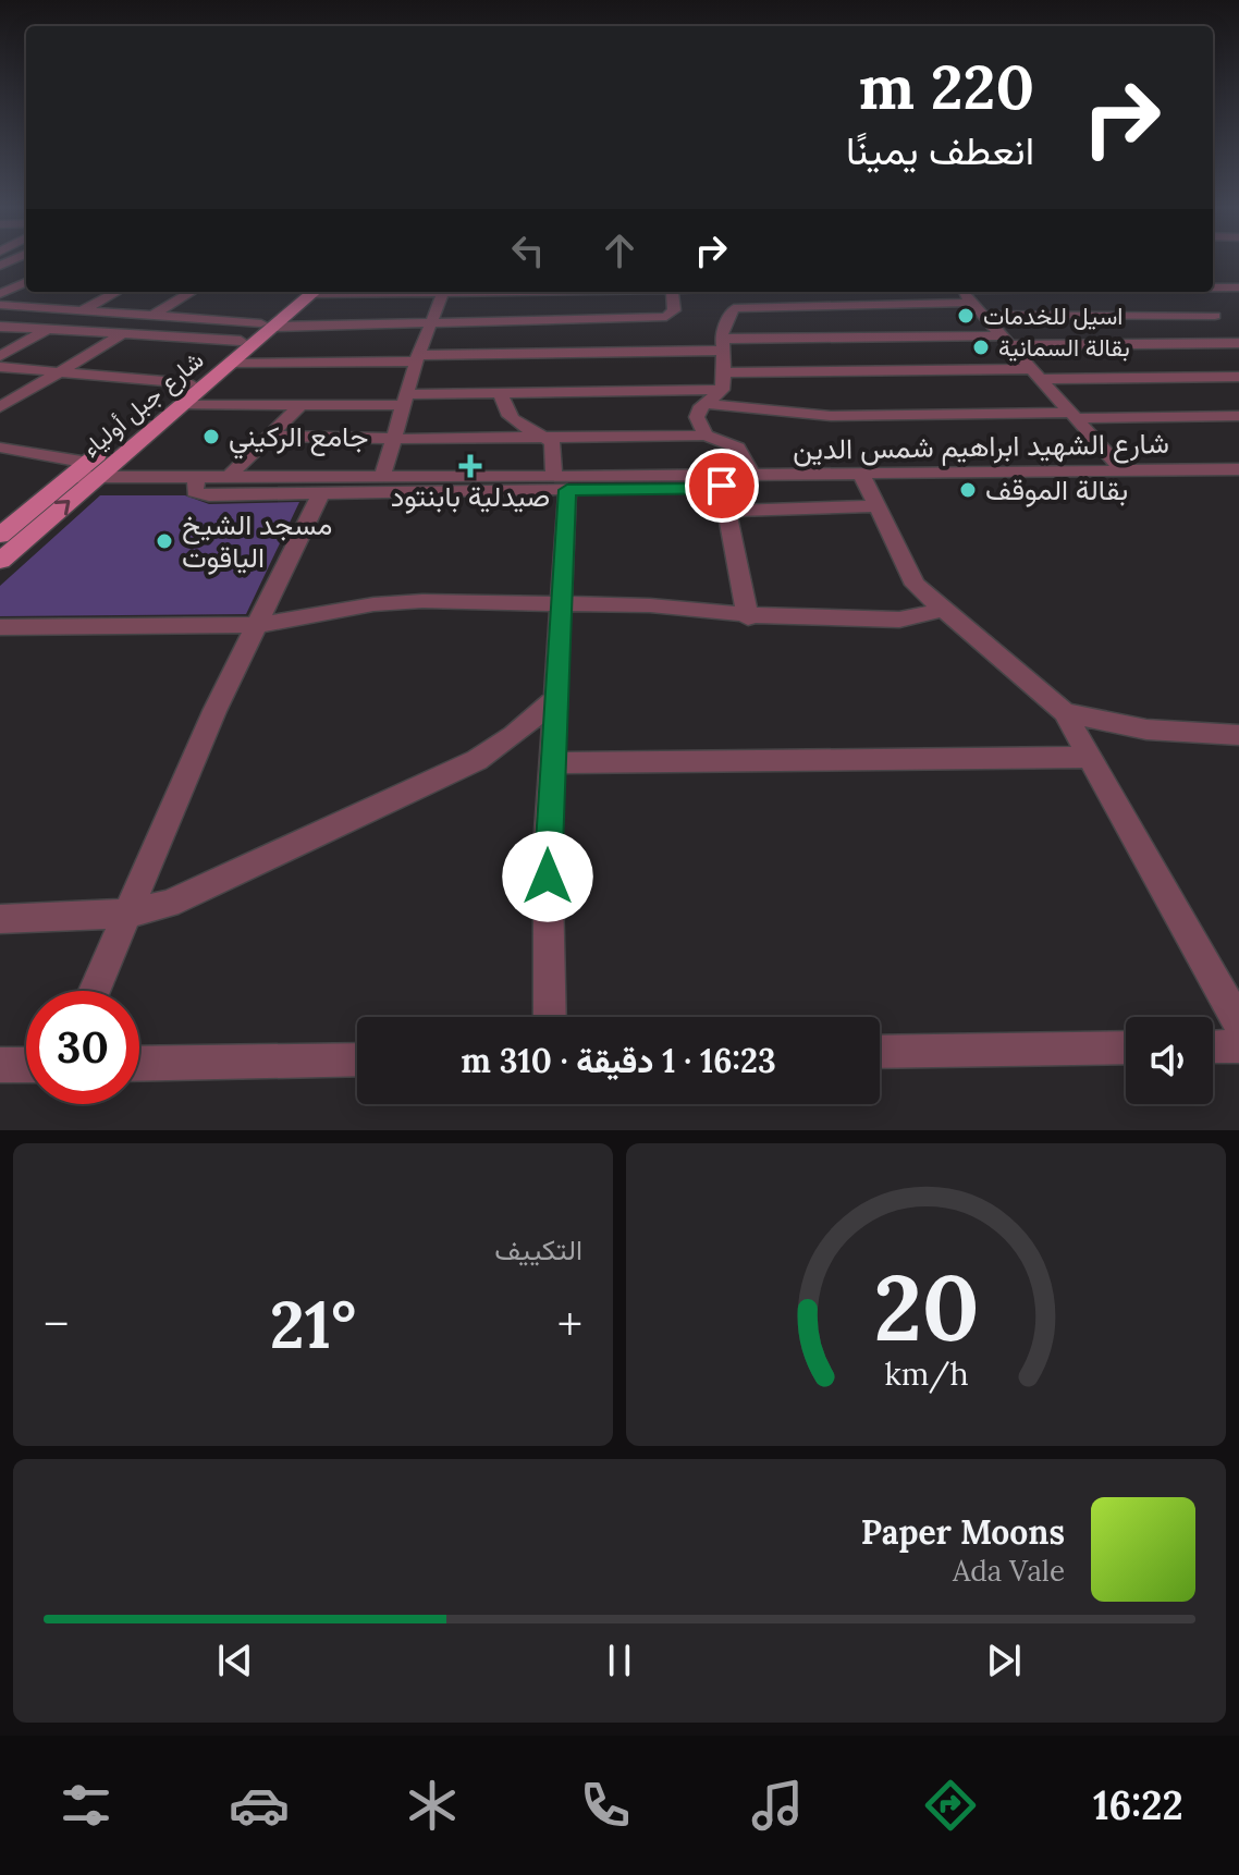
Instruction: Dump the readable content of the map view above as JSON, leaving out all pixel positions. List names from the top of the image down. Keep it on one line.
{"streets":{"main road":["شارع جبل أولياء"],"street":["شارع الشهيد ابراهيم شمس الدين"]},"places":{"other":["اسيل للخدمات","بقالة السمانية","جامع الركيني","بقالة الموقف","مسجد الشيخ الياقوت"],"health":["صيدلية بابنتود"]},"page":{"turn":["220 m","انعطف يمينًا"],"limit":"30","trip":"16:23 · 1 دقيقة · 310 m","tile":"التكييف","heat":["−","21°","+"],"song":["Paper Moons","Ada Vale"],"tabs":"16:22","gauge":["20","km/h"]}}
